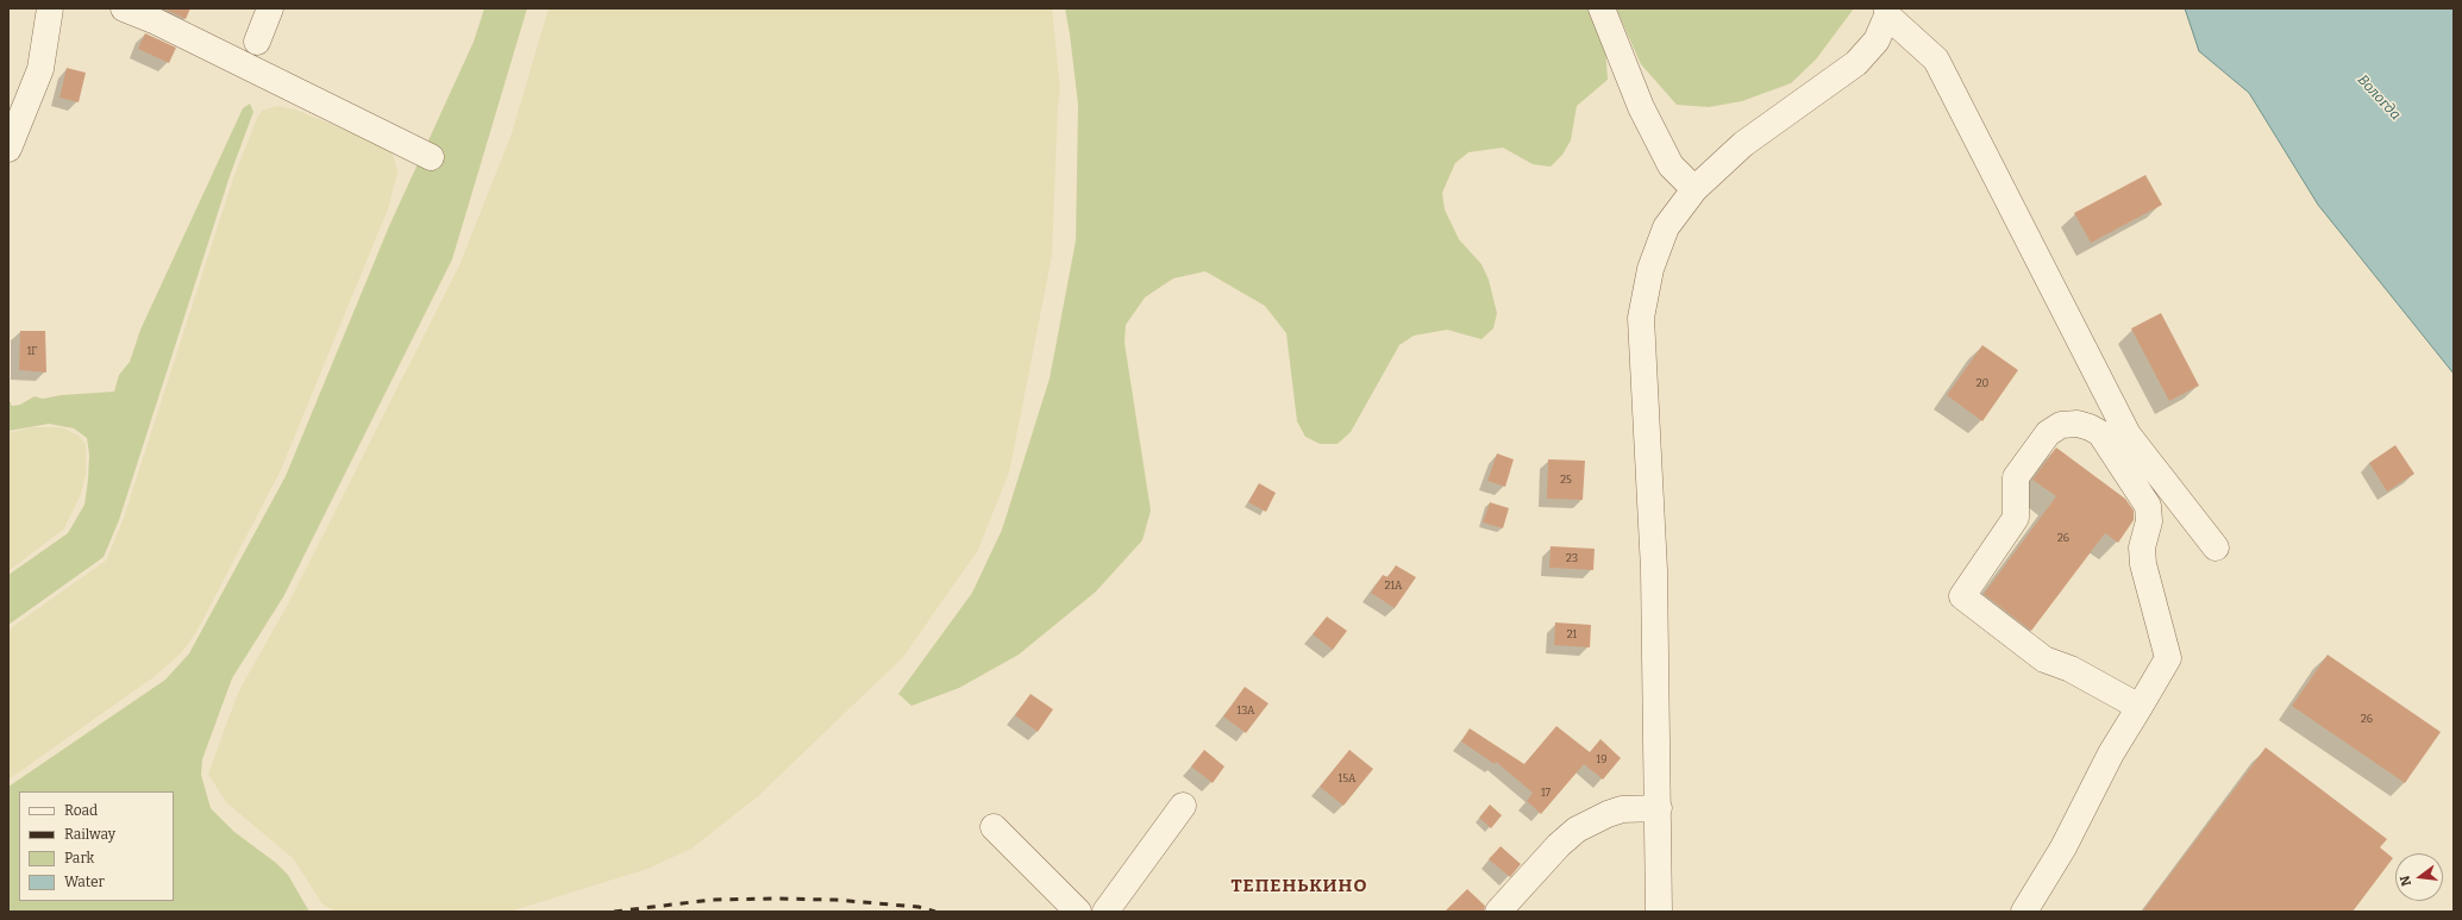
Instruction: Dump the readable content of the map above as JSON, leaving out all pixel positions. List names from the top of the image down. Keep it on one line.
{"districts":["ТЕПЕНЬКИНО"],"water":["Вологда"],"house_numbers":["1Г","20","25","26","23","21А","21","13А","26","19","15А","17"],"legend":["Road","Railway","Park","Water"],"north":"left"}
